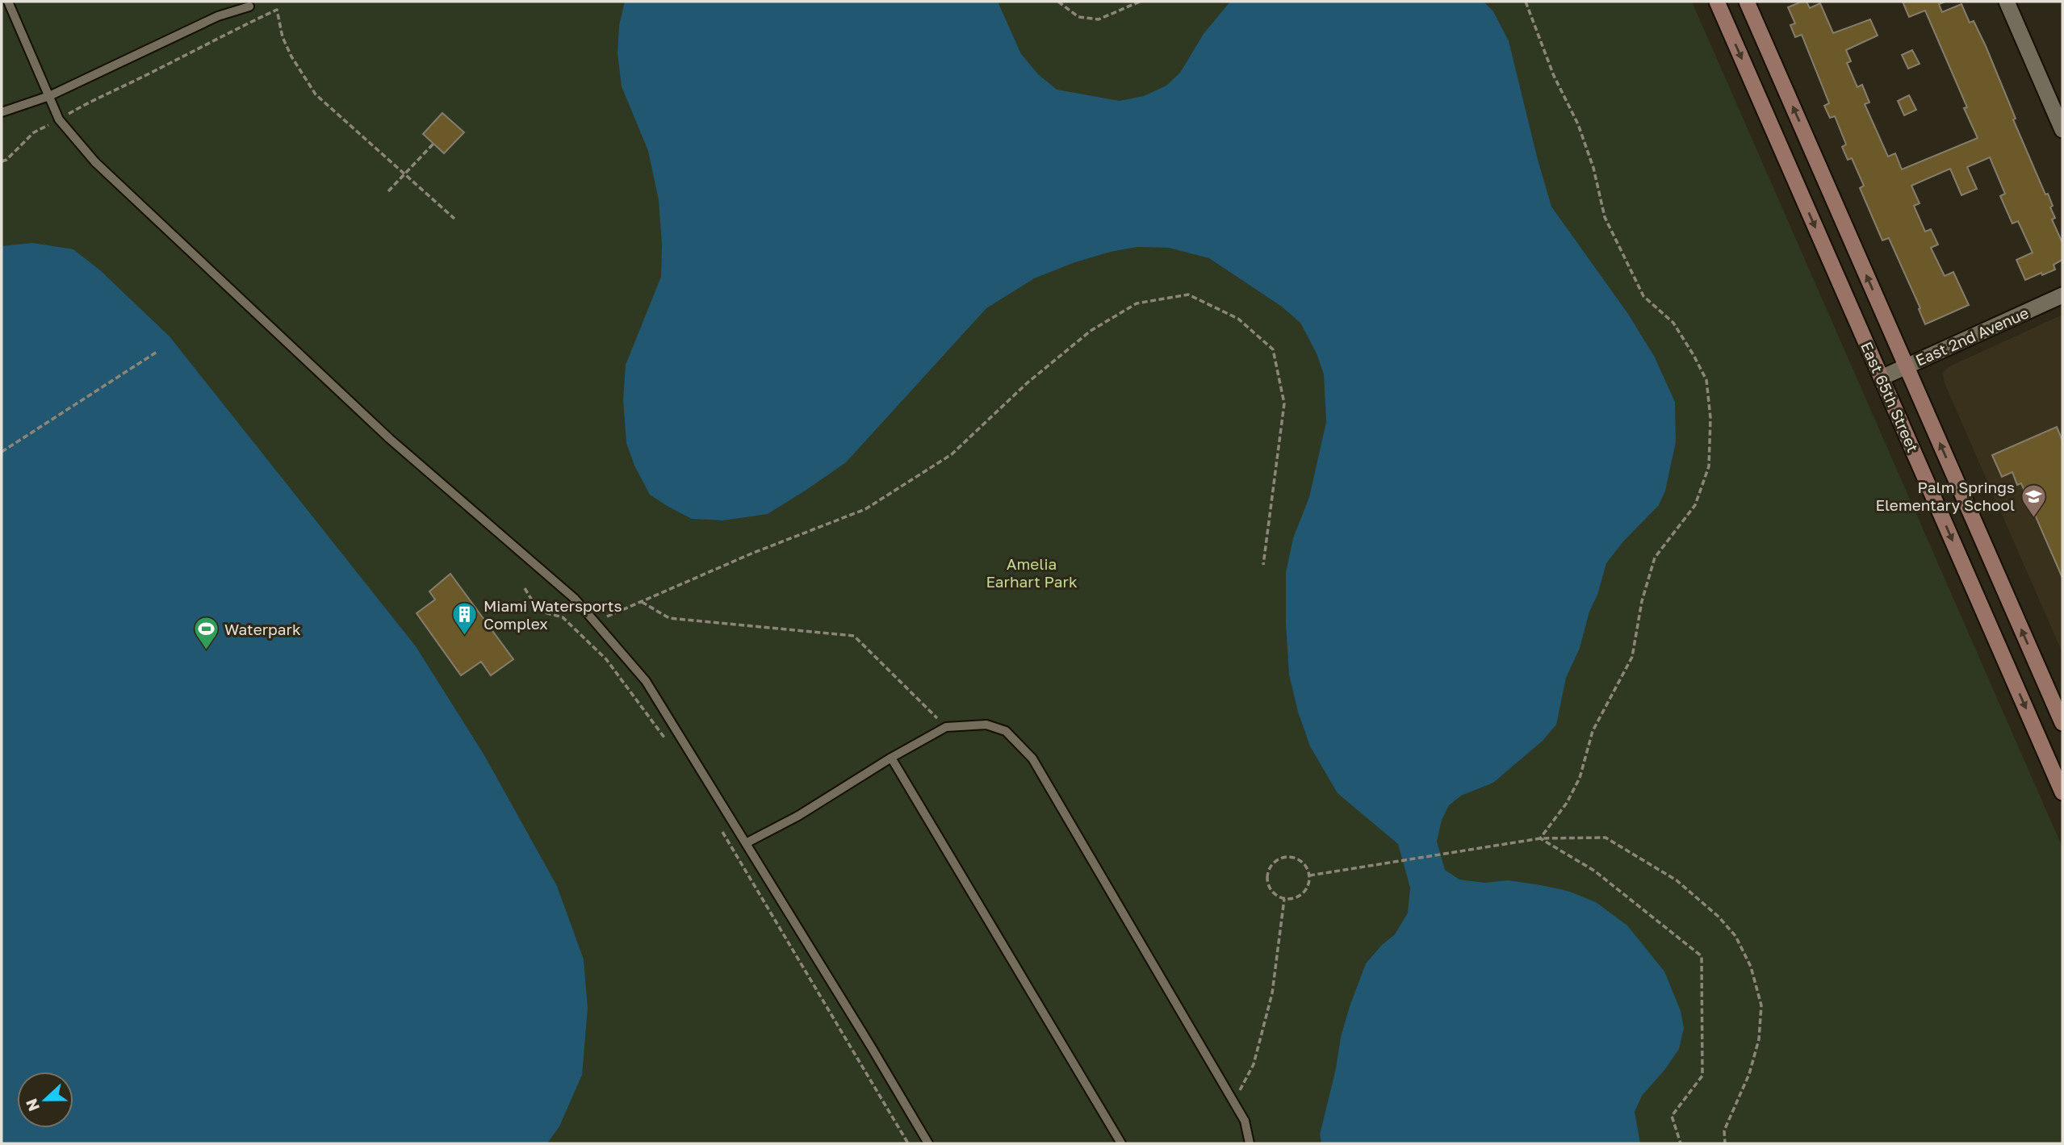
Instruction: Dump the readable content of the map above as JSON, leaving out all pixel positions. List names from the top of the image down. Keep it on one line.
{"streets":{"main road":["East 65th Street"],"street":["East 2nd Avenue"]},"crossings":[["East 2nd Avenue","East 65th Street"]],"parks":["Amelia Earhart Park"],"places":{"school or university":["Palm Springs Elementary School"],"building":["Miami Watersports Complex"],"sports":["Waterpark"]},"north":"left"}
